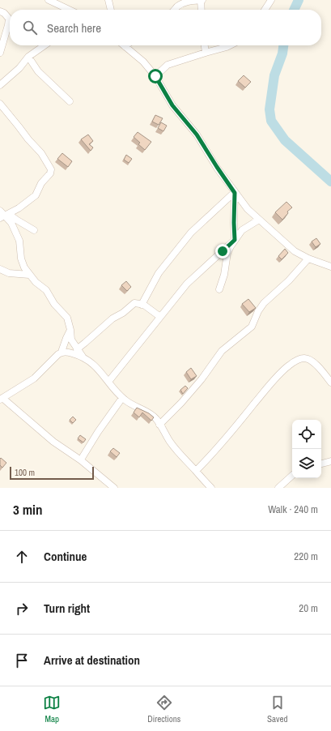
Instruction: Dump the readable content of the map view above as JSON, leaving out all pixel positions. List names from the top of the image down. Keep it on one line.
{"scale_bar":"100 m","page":{"search":"Search here","scale":"100 m","heading":["3 min","Walk · 240 m"],"list":[["Continue","220 m"],["Turn right","20 m"],"Arrive at destination"],"nav":["Map","Directions","Saved"]}}
